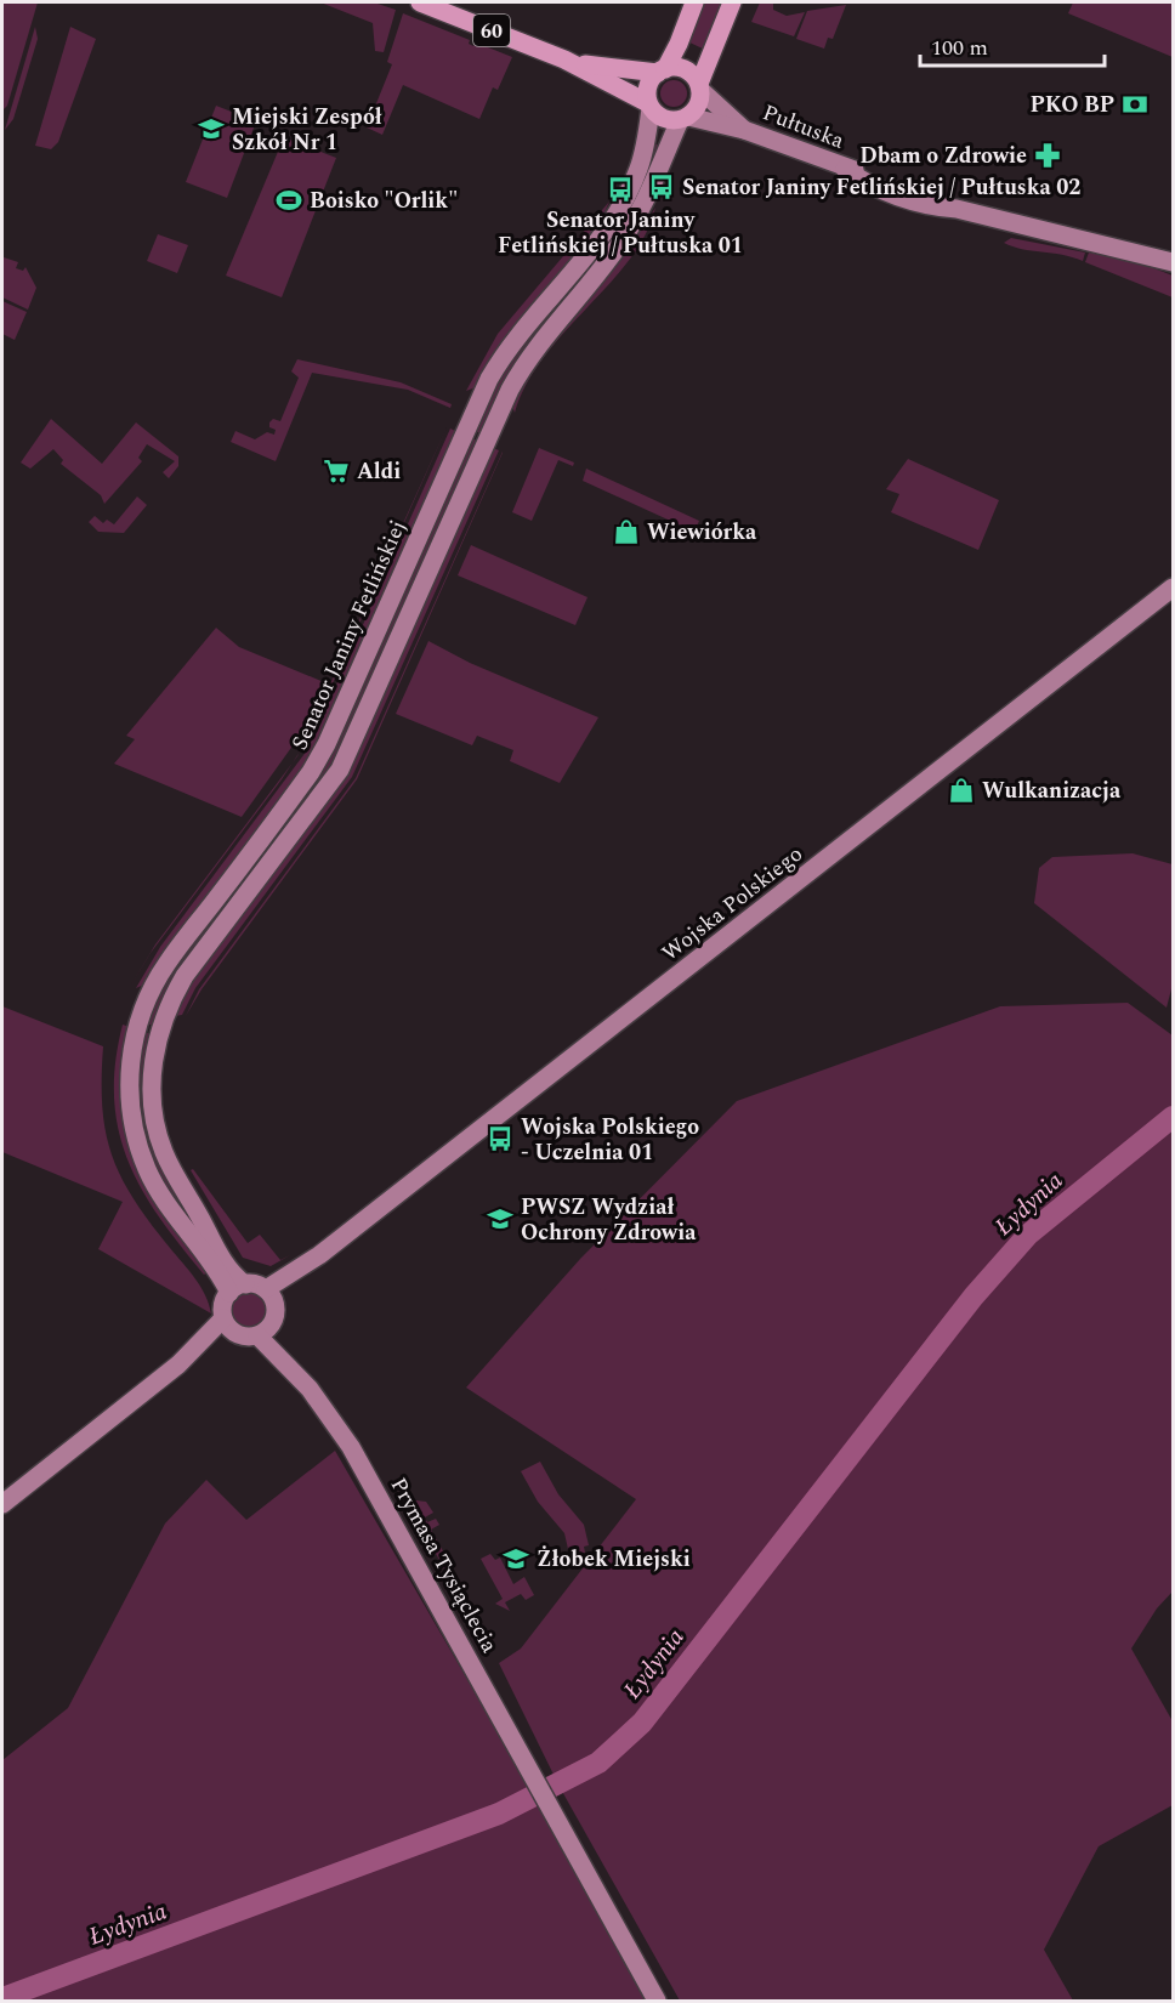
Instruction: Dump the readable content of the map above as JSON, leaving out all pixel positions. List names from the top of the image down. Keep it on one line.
{"streets":{"main road":["60","Pułtuska","Senator Janiny Fetlińskiej","Wojska Polskiego","Prymasa Tysiąclecia"]},"crossings":[["60","Pułtuska"],["60","Senator Janiny Fetlińskiej"],["Pułtuska","Senator Janiny Fetlińskiej"],["Wojska Polskiego","Prymasa Tysiąclecia"]],"water":["Łydynia"],"places":{"bank":["PKO BP"],"school or university":["Miejski Zespół Szkół Nr 1","PWSZ Wydział Ochrony Zdrowia","Żłobek Miejski"],"pharmacy":["Dbam o Zdrowie"],"bus stop":["Senator Janiny Fetlińskiej / Pułtuska 02","Senator Janiny Fetlińskiej / Pułtuska 01","Wojska Polskiego - Uczelnia 01"],"sports":["Boisko \"Orlik\""],"supermarket":["Aldi"],"shop":["Wiewiórka","Wulkanizacja"]},"scale_bar":"100 m"}
